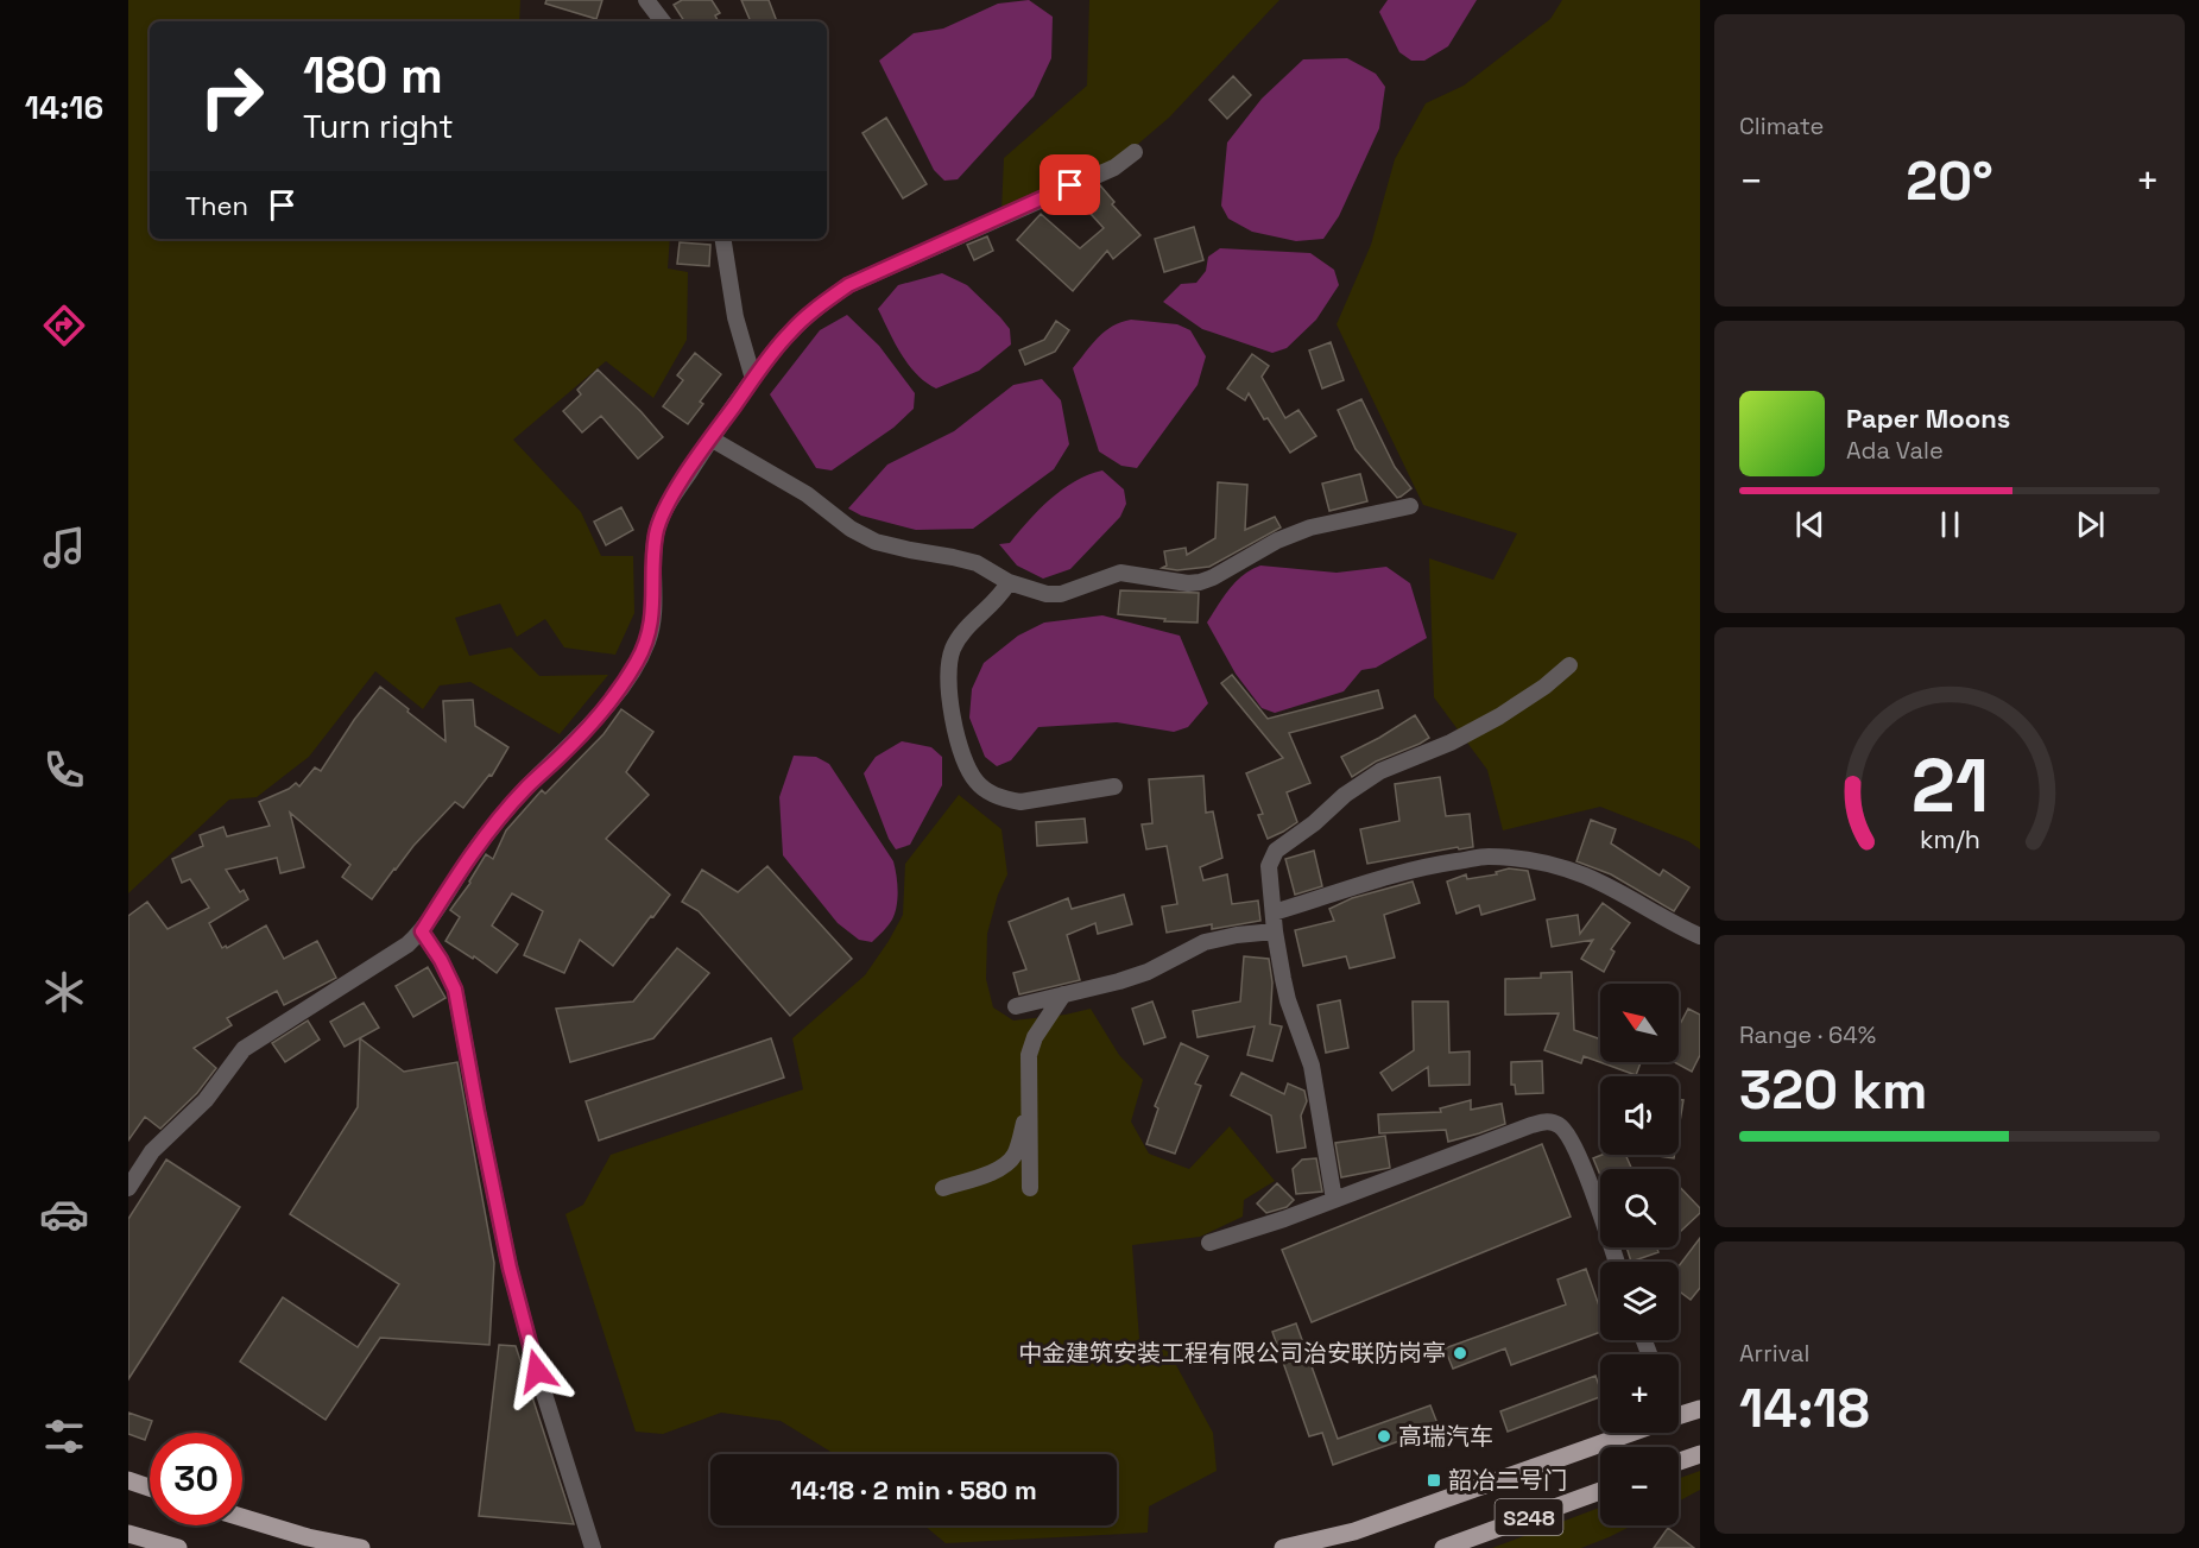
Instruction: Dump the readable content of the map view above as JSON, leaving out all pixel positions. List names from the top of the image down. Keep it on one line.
{"streets":{"main road":["S248"]},"places":{"other":["中金建筑安装工程有限公司治安联防岗亭","高瑞汽车"],"transit":["韶冶二号门"]},"north":"top left","page":{"tabs":"14:16","tile":["Climate",["Range · 64%","320 km"],["Arrival","14:18"]],"turn":["180 m","Turn right"],"heat":["−","20°","+"],"then":"Then","song":["Paper Moons","Ada Vale"],"map_buttons":["+","−"],"limit":"30","trip":"14:18 · 2 min · 580 m","gauge":["21","km/h"]}}
